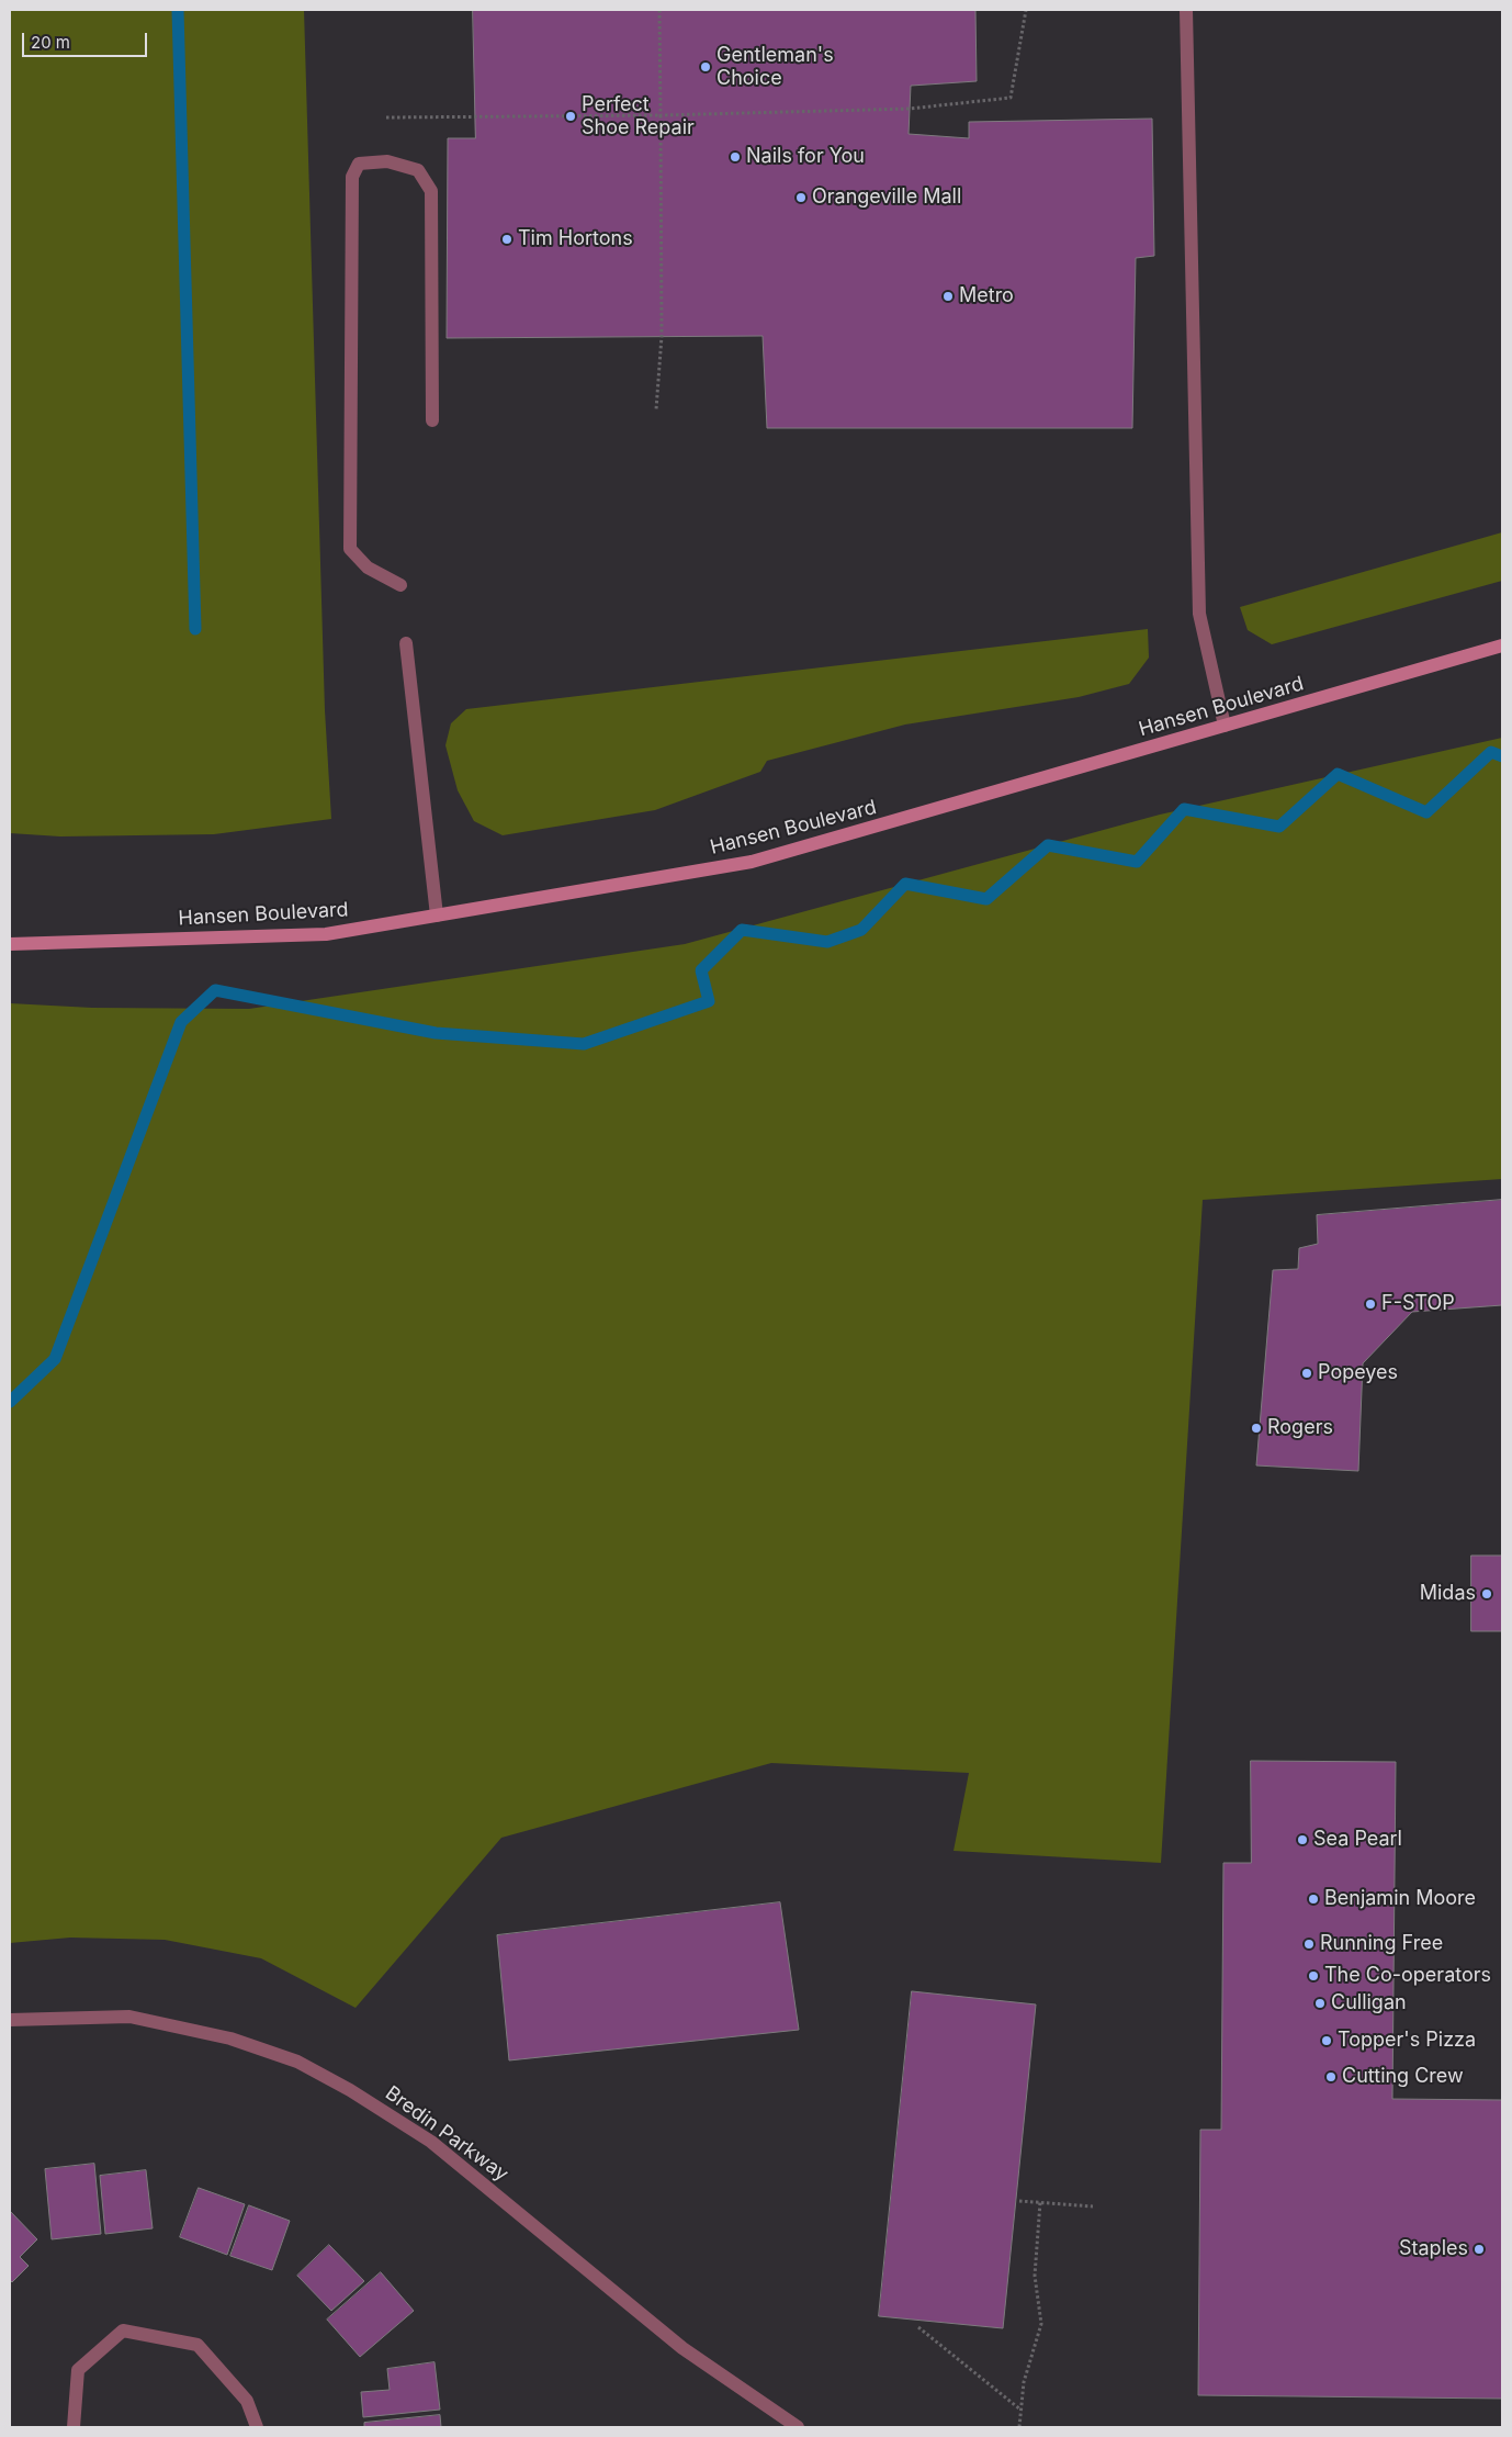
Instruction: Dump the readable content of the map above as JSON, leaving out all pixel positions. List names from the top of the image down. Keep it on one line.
{"streets":{"street":["Hansen Boulevard","Bredin Parkway"]},"places":["Gentleman's Choice","Perfect Shoe Repair","Nails for You","Orangeville Mall","Tim Hortons","Metro","F-STOP","Popeyes","Rogers","Midas","Sea Pearl","Benjamin Moore","Running Free","The Co-operators","Culligan","Topper's Pizza","Cutting Crew","Staples"],"scale_bar":"20 m"}
